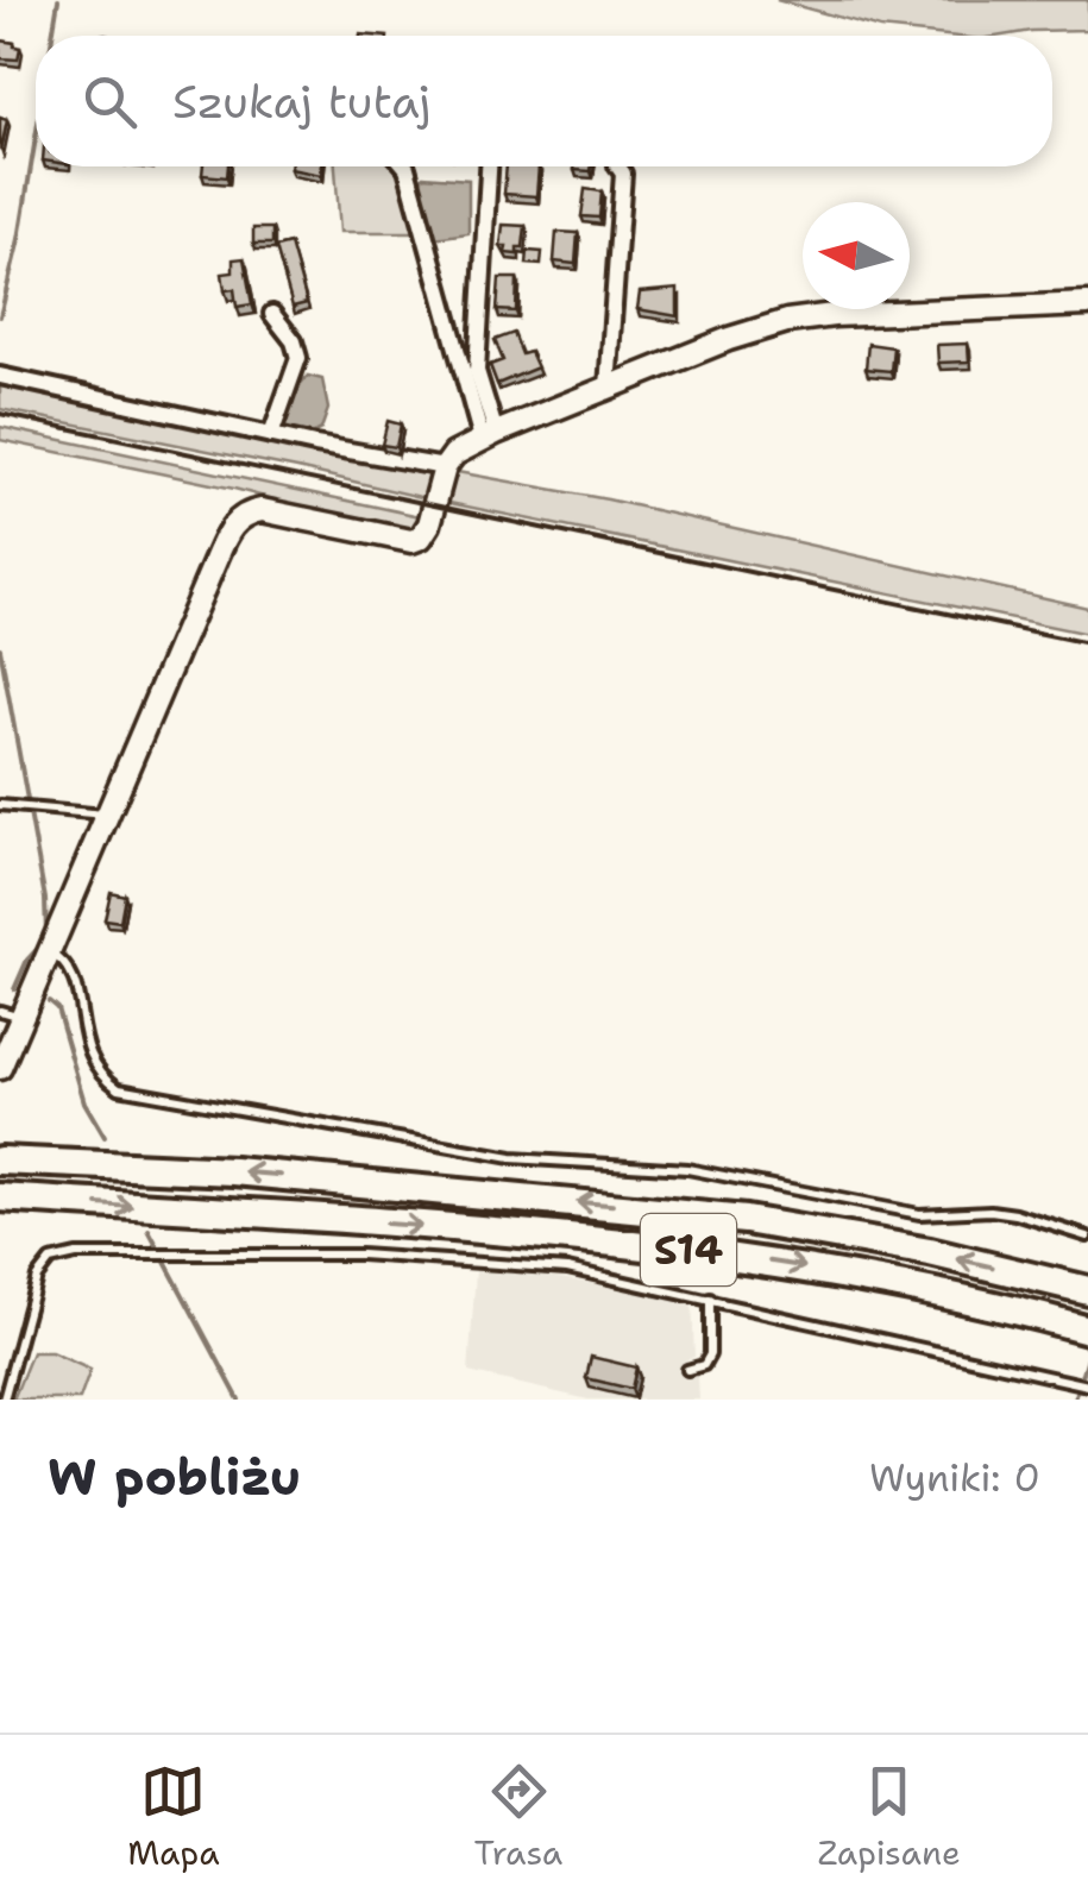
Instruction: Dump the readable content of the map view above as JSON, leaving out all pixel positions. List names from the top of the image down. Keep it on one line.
{"streets":{"highway":["S14"]},"north":"left","page":{"search":"Szukaj tutaj","heading":["W pobliżu","Wyniki: 0"],"nav":["Mapa","Trasa","Zapisane"]}}
